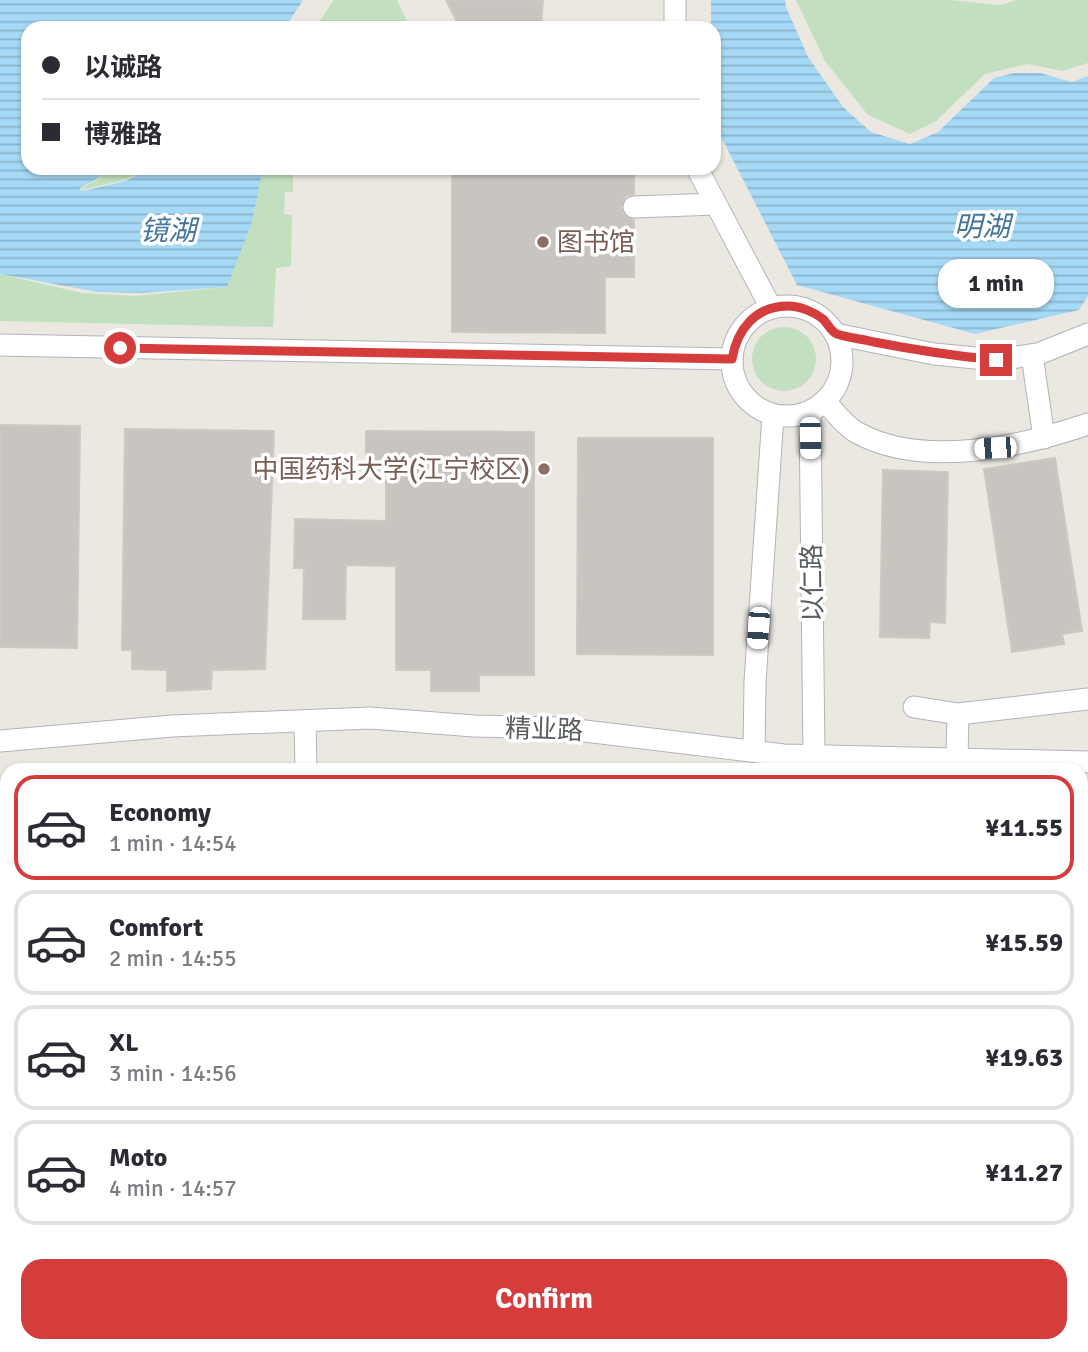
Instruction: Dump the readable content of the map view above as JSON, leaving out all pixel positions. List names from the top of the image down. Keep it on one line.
{"streets":{"street":["以仁路","精业路"]},"crossings":[["以仁路","精业路"]],"water":["明湖","镜湖"],"places":["图书馆","中国药科大学(江宁校区)"],"page":{"banner":["以诚路","博雅路"],"bubble":"1 min","list":[{"name":"Economy","note":"1 min · 14:54","value":"¥11.55"},{"name":"Comfort","note":"2 min · 14:55","value":"¥15.59"},{"name":"XL","note":"3 min · 14:56","value":"¥19.63"},{"name":"Moto","note":"4 min · 14:57","value":"¥11.27"}],"buttons":"Confirm"}}
